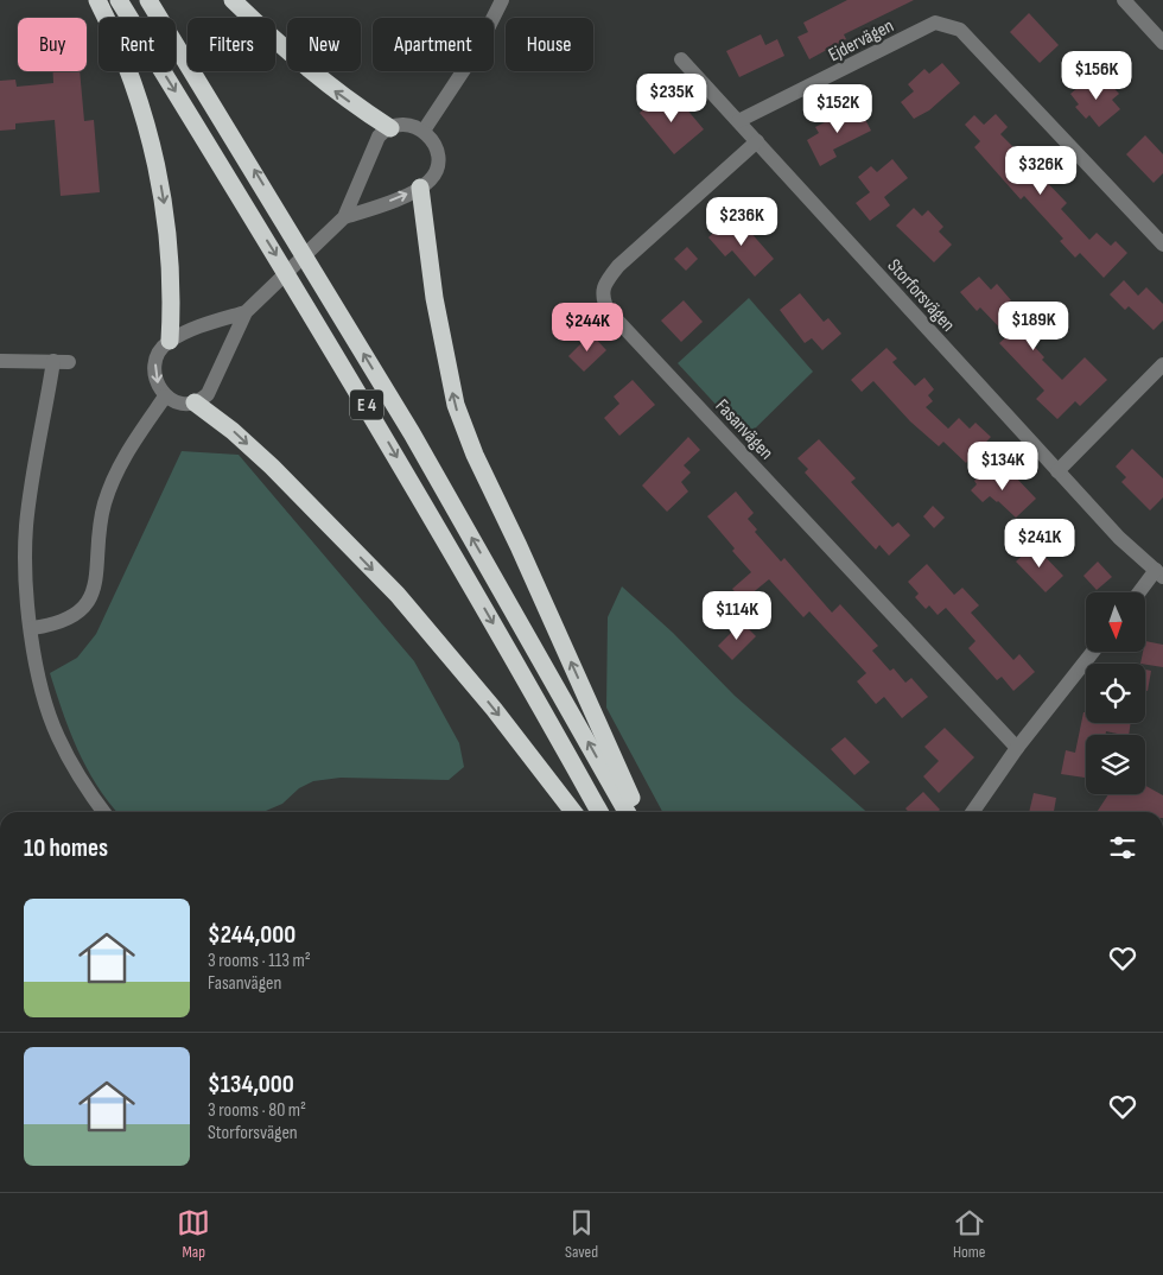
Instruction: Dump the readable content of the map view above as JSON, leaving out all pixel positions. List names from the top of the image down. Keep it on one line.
{"streets":{"highway":["E 4"],"street":["Ejdervägen","Storforsvägen","Fasanvägen"]},"crossings":[["Ejdervägen","Storforsvägen"],["Storforsvägen","Fasanvägen"]],"north":"bottom","page":{"chip":["Buy","Rent","Filters","New","Apartment","House"],"price":["$156K","$235K","$152K","$326K","$236K","$189K","$244K","$134K","$241K","$114K"],"heading":"10 homes","list":[{"name":"$244,000","note":"3 rooms · 113 m² · Fasanvägen"},{"name":"$134,000","note":"3 rooms · 80 m² · Storforsvägen"}],"tabs":["Map","Saved","Home"]}}
